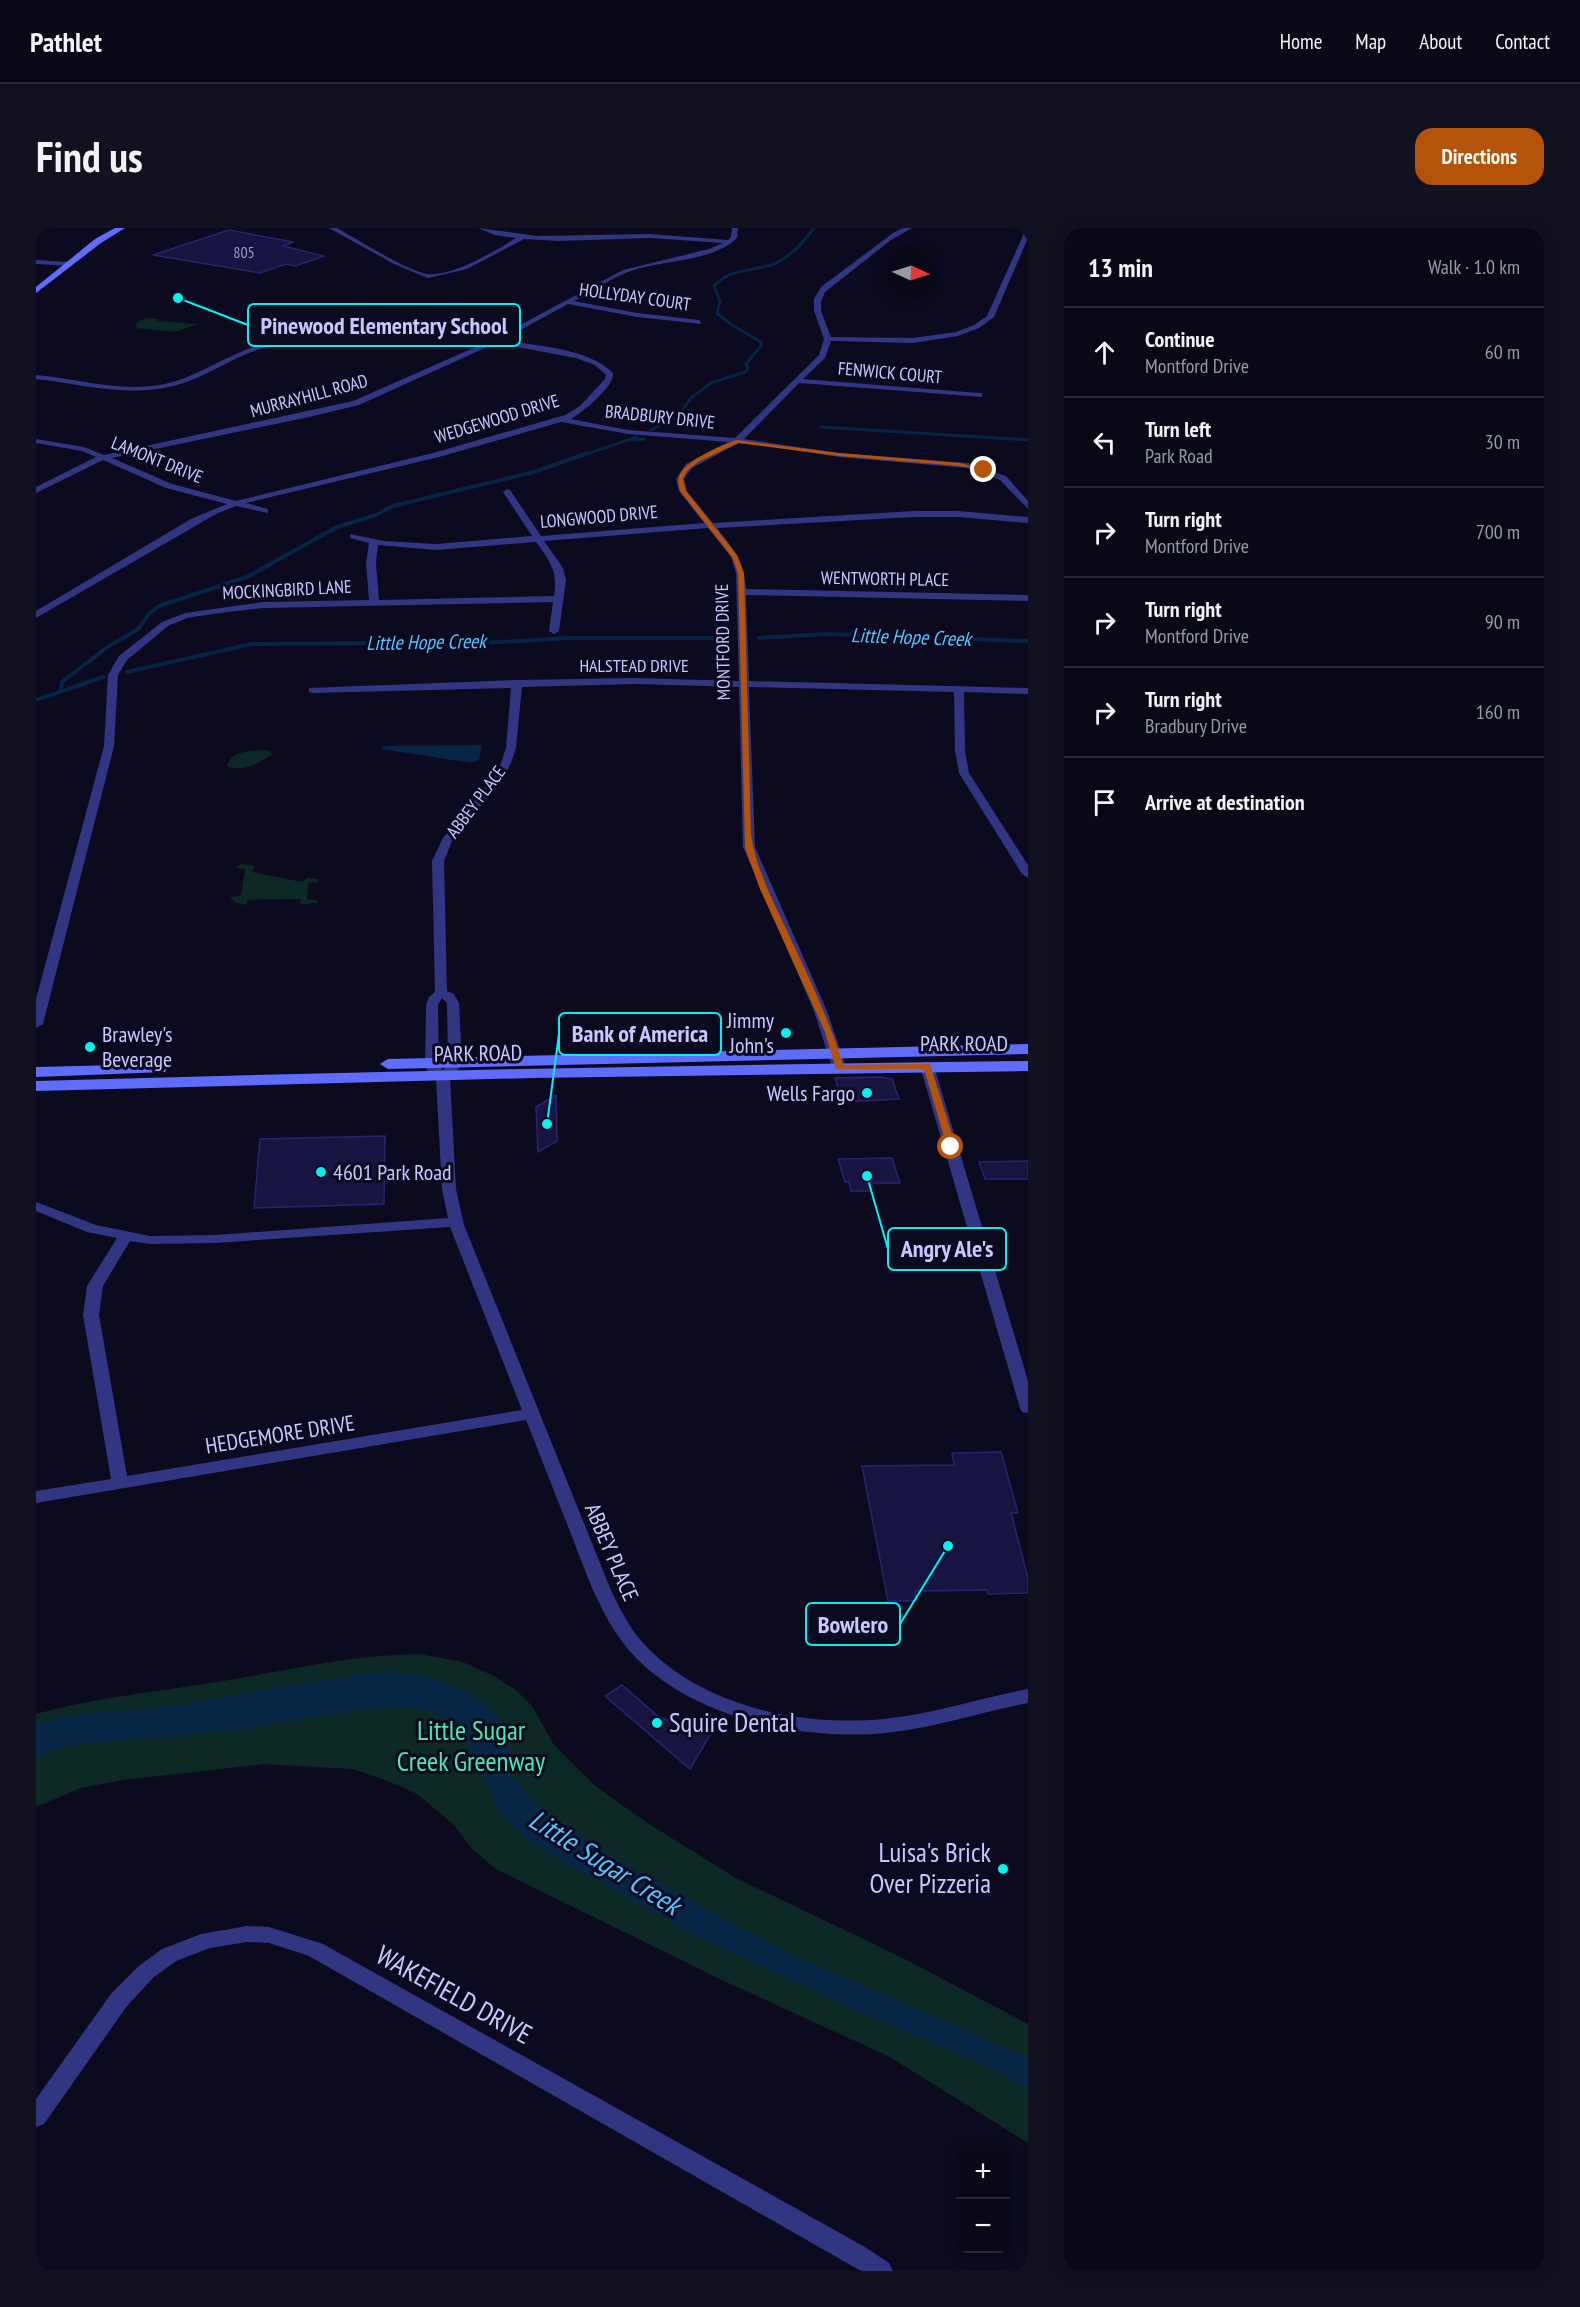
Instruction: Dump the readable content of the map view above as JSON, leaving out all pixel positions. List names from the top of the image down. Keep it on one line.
{"streets":{"main road":["PARK ROAD"],"street":["HOLLYDAY COURT","FENWICK COURT","MURRAYHILL ROAD","BRADBURY DRIVE","WEDGEWOOD DRIVE","LAMONT DRIVE","LONGWOOD DRIVE","WENTWORTH PLACE","MOCKINGBIRD LANE","MONTFORD DRIVE","HALSTEAD DRIVE","ABBEY PLACE","HEDGEMORE DRIVE","WAKEFIELD DRIVE"]},"crossings":[["HOLLYDAY COURT","MURRAYHILL ROAD"],["FENWICK COURT","MONTFORD DRIVE"],["MURRAYHILL ROAD","WEDGEWOOD DRIVE"],["MURRAYHILL ROAD","LAMONT DRIVE"],["BRADBURY DRIVE","WEDGEWOOD DRIVE"],["BRADBURY DRIVE","MONTFORD DRIVE"],["WEDGEWOOD DRIVE","LAMONT DRIVE"],["LONGWOOD DRIVE","MONTFORD DRIVE"],["WENTWORTH PLACE","MONTFORD DRIVE"],["MONTFORD DRIVE","HALSTEAD DRIVE"],["MONTFORD DRIVE","PARK ROAD"],["HALSTEAD DRIVE","ABBEY PLACE"],["ABBEY PLACE","PARK ROAD"],["ABBEY PLACE","HEDGEMORE DRIVE"]],"water":["Little Hope Creek","Little Sugar Creek"],"parks":["Little Sugar Creek Greenway"],"places":["Pinewood Elementary School","Jimmy John's","Brawley's Beverage","Wells Fargo","Bank of America","4601 Park Road","Angry Ale's","Bowlero","Squire Dental","Luisa's Brick Over Pizzeria"],"house_numbers":["805"],"north":"right","page":{"header":"Pathlet","nav":["Home","Map","About","Contact"],"buttons":"Directions","title":"Find us","heading":["13 min","Walk · 1.0 km"],"list":[["Continue","Montford Drive","60 m"],["Turn left","Park Road","30 m"],["Turn right","Montford Drive","700 m"],["Turn right","Montford Drive","90 m"],["Turn right","Bradbury Drive","160 m"],"Arrive at destination"],"map_buttons":["+","−"]}}
